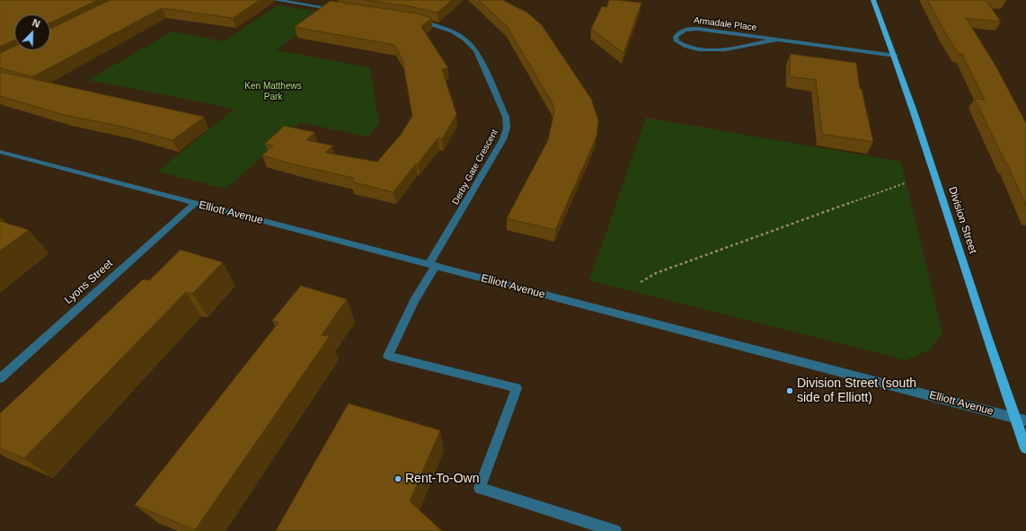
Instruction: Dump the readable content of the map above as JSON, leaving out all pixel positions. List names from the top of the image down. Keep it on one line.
{"streets":{"main road":["Division Street"],"street":["Armadale Place","Derby Gate Crescent","Elliott Avenue","Lyons Street"]},"crossings":[["Armadale Place","Division Street"],["Derby Gate Crescent","Elliott Avenue"],["Elliott Avenue","Division Street"],["Elliott Avenue","Lyons Street"]],"parks":["Ken Matthews Park"],"places":["Division Street (south side of Elliott)","Rent-To-Own"],"north":"top right"}
